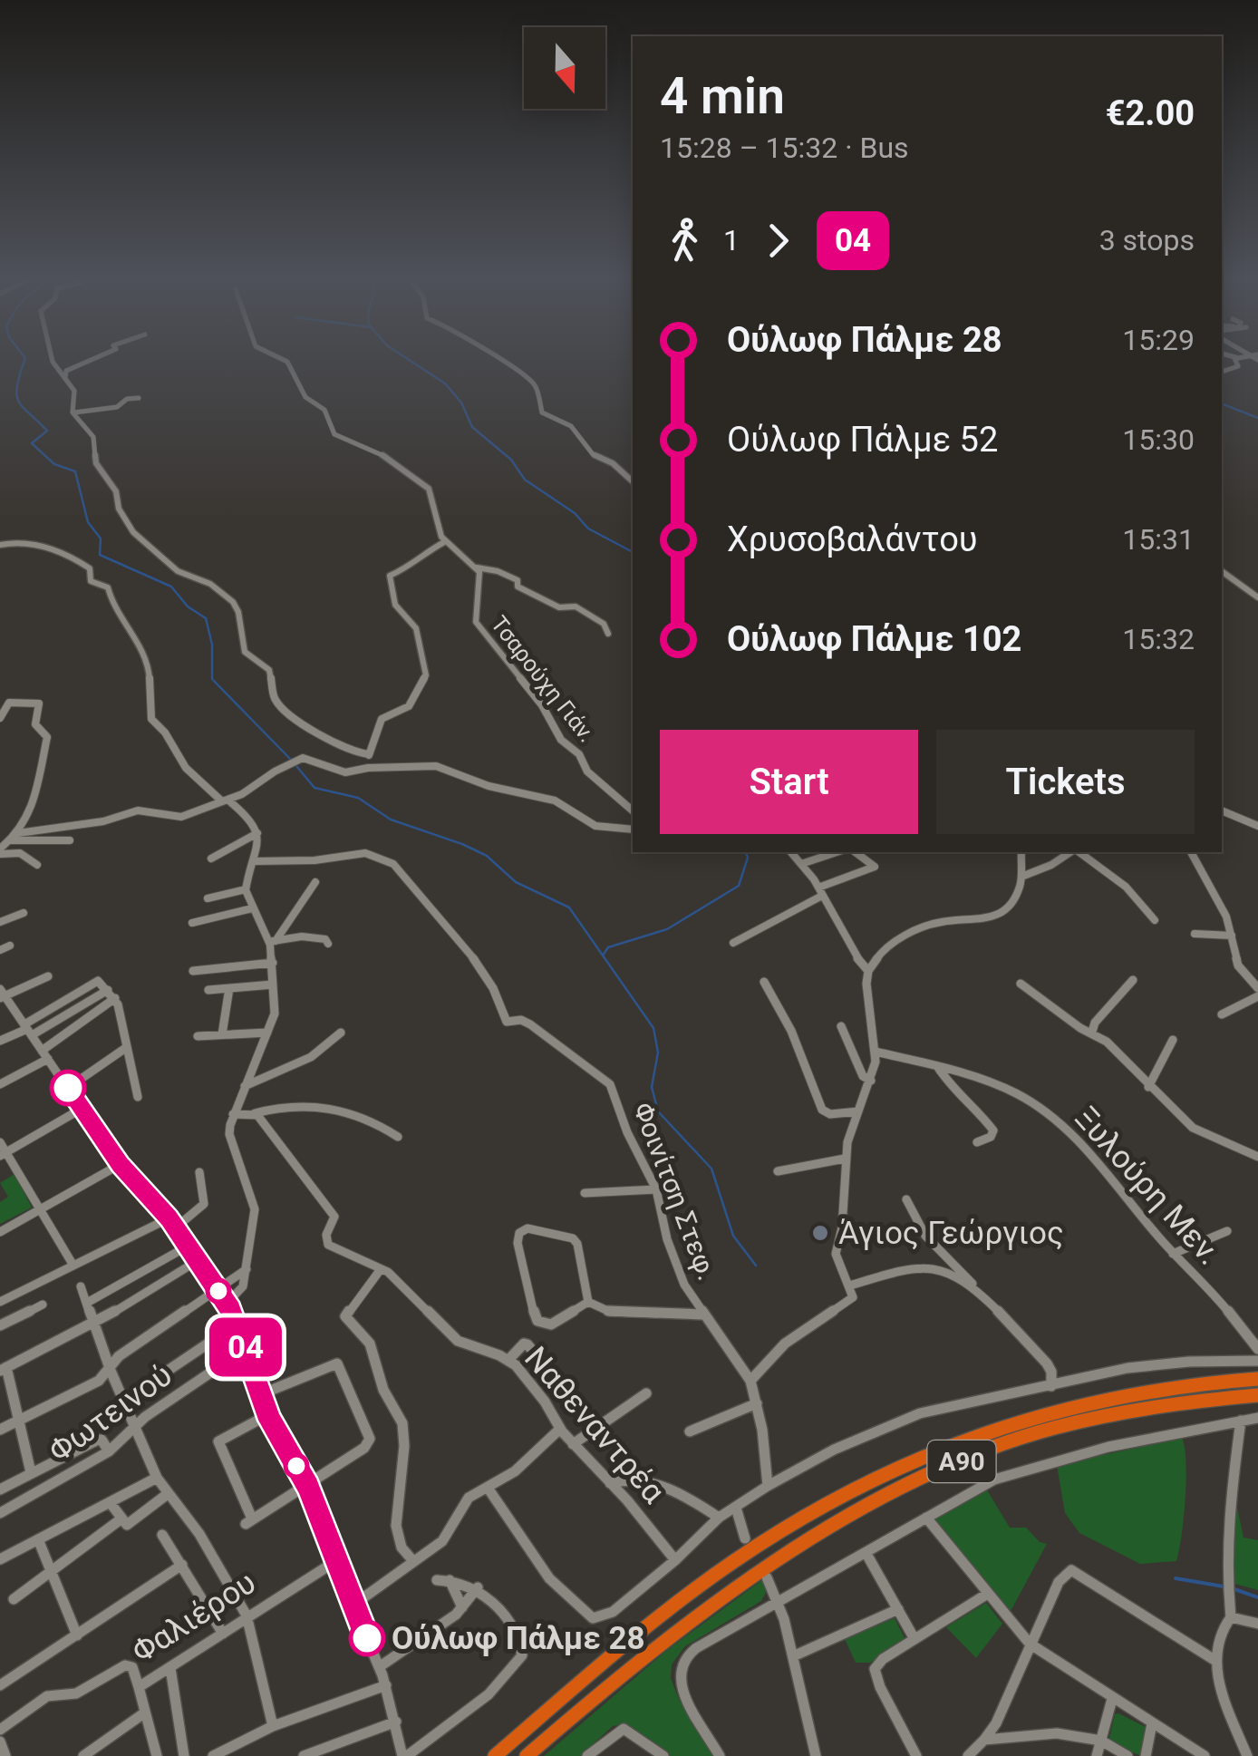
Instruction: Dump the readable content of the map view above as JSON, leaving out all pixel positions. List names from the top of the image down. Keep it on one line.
{"streets":{"highway":["Α90"],"street":["Τσαρούχη Γιάν.","Ξυλούρη Μεν.","Φοινίτση Στεφ.","Φωτεινού","Ναθεναντρέα","Φαλιέρου"]},"places":["Άγιος Γεώργιος","Ούλωφ Πάλμε 28"],"lines":["bus line 04"],"north":"bottom","page":{"on_map":"04","heading":["4 min","15:28 – 15:32 · Bus","€2.00"],"legs":["1","04","3 stops"],"list":[{"name":"Ούλωφ Πάλμε 28","value":"15:29"},{"name":"Ούλωφ Πάλμε 52","value":"15:30"},{"name":"Χρυσοβαλάντου","value":"15:31"},{"name":"Ούλωφ Πάλμε 102","value":"15:32"}],"buttons":["Start","Tickets"]}}
